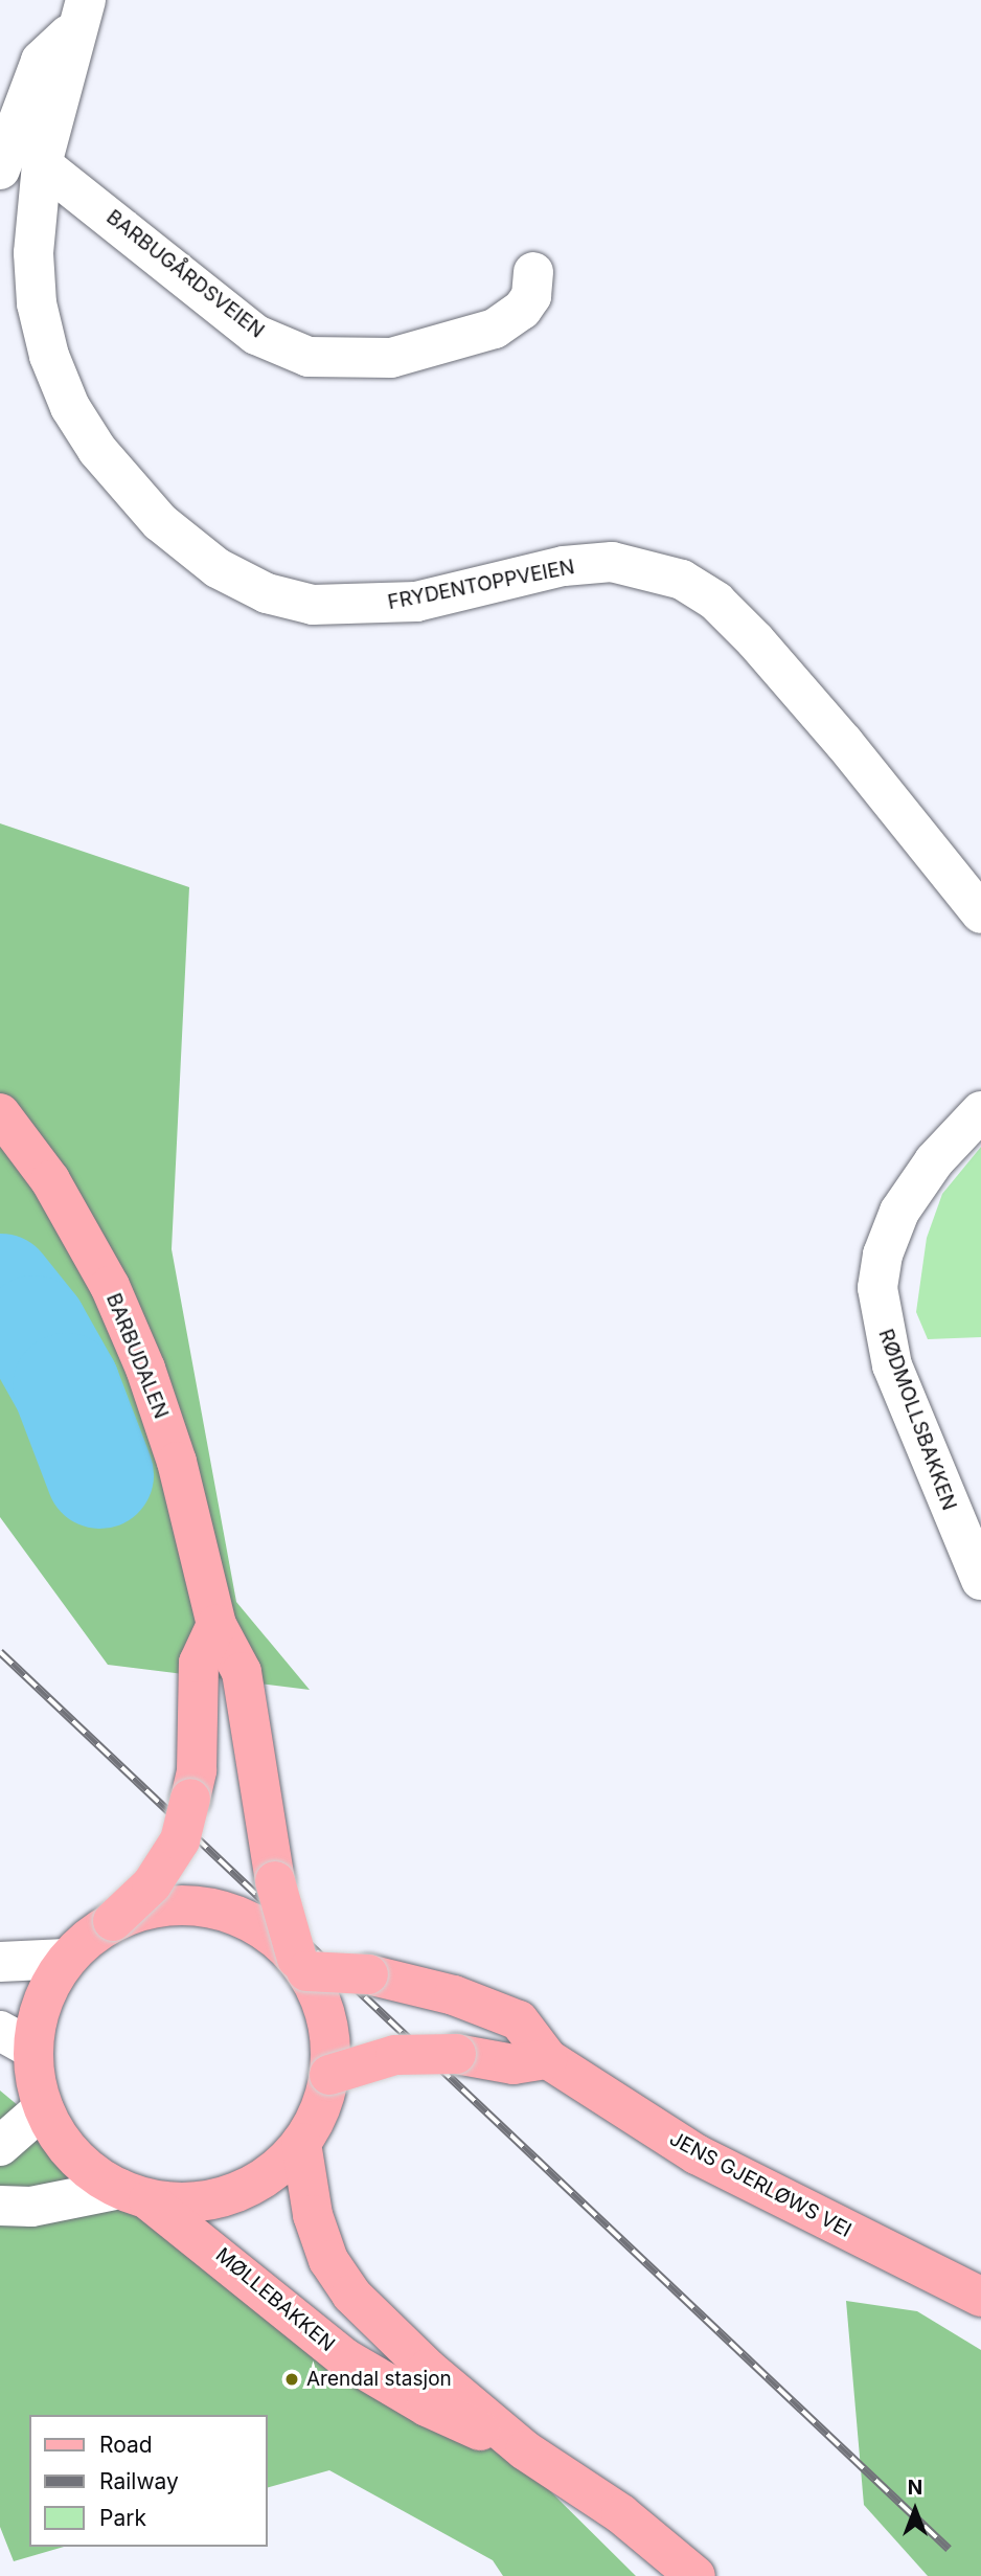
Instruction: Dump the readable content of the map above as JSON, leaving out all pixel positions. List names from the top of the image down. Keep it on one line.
{"streets":{"main road":["BARBUDALEN","JENS GJERLØWS VEI","MØLLEBAKKEN"],"street":["BARBUGÅRDSVEIEN","FRYDENTOPPVEIEN","RØDMOLLSBAKKEN"]},"crossings":[["BARBUGÅRDSVEIEN","FRYDENTOPPVEIEN"],["BARBUDALEN","JENS GJERLØWS VEI"]],"places":["Arendal stasjon"],"legend":["Road","Railway","Park"],"north":"top"}
